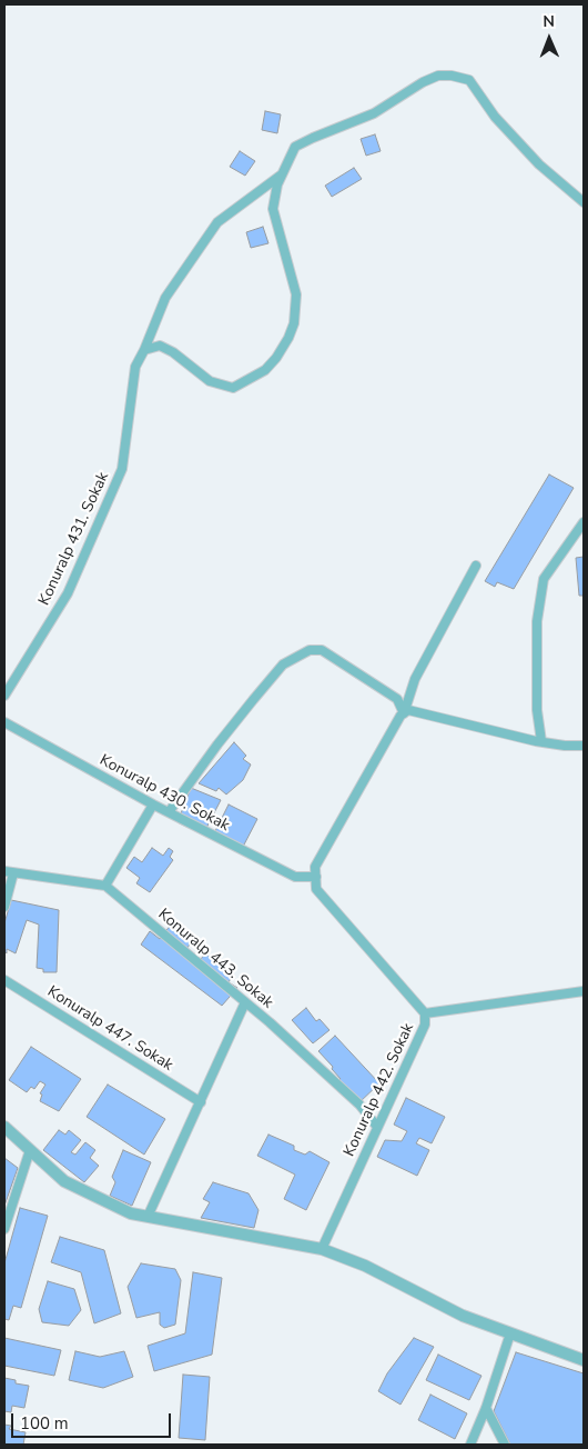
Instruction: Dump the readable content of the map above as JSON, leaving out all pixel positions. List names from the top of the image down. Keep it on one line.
{"streets":{"street":["Konuralp 431. Sokak","Konuralp 430. Sokak","Konuralp 443. Sokak","Konuralp 447. Sokak","Konuralp 442. Sokak"]},"crossings":[["Konuralp 430. Sokak","Konuralp 442. Sokak"],["Konuralp 443. Sokak","Konuralp 442. Sokak"]],"scale_bar":"100 m","north":"top"}
